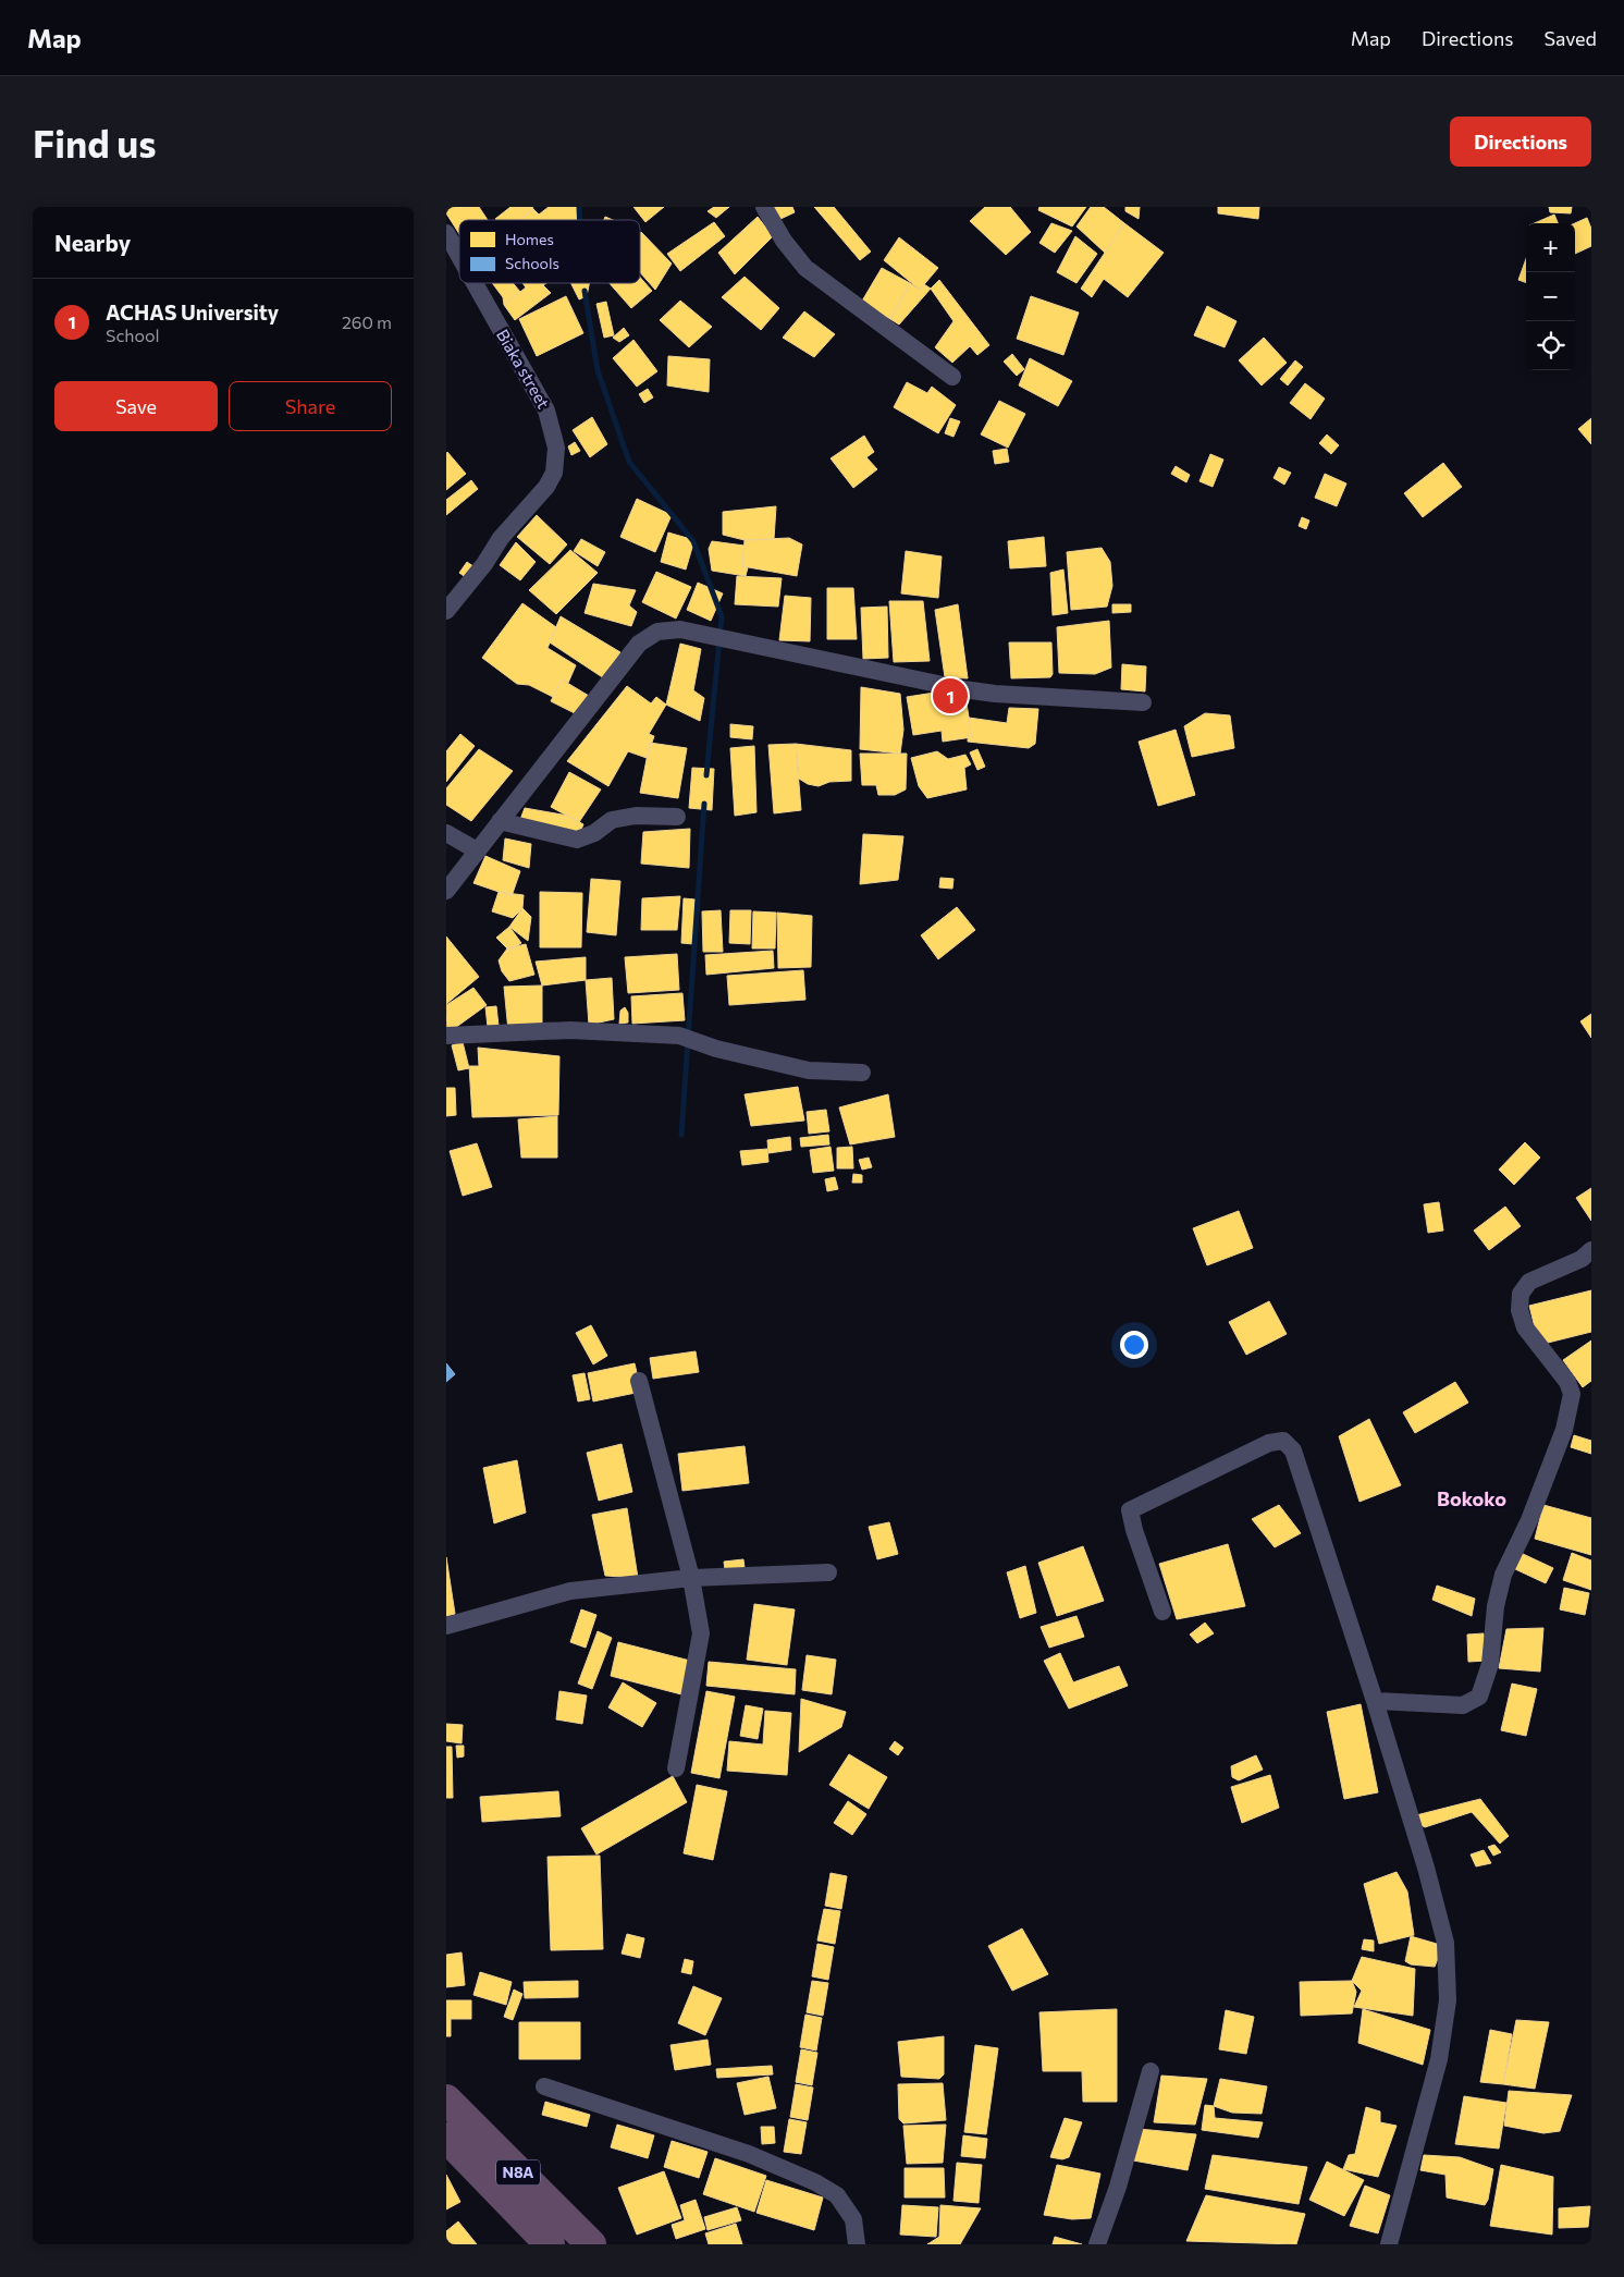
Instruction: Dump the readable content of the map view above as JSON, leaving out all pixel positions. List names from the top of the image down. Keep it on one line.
{"streets":{"highway":["N8A"],"street":["Biaka street"]},"districts":["Bokoko"],"legend":["Homes","Schools"],"page":{"header":"Map","nav":["Map","Directions","Saved"],"buttons":["Directions",["Save","Share"]],"title":"Find us","heading":"Nearby","map_buttons":["+","−"],"list":[{"mark":"1","name":"ACHAS University","note":"School","value":"260 m"}],"pins":"1"}}
